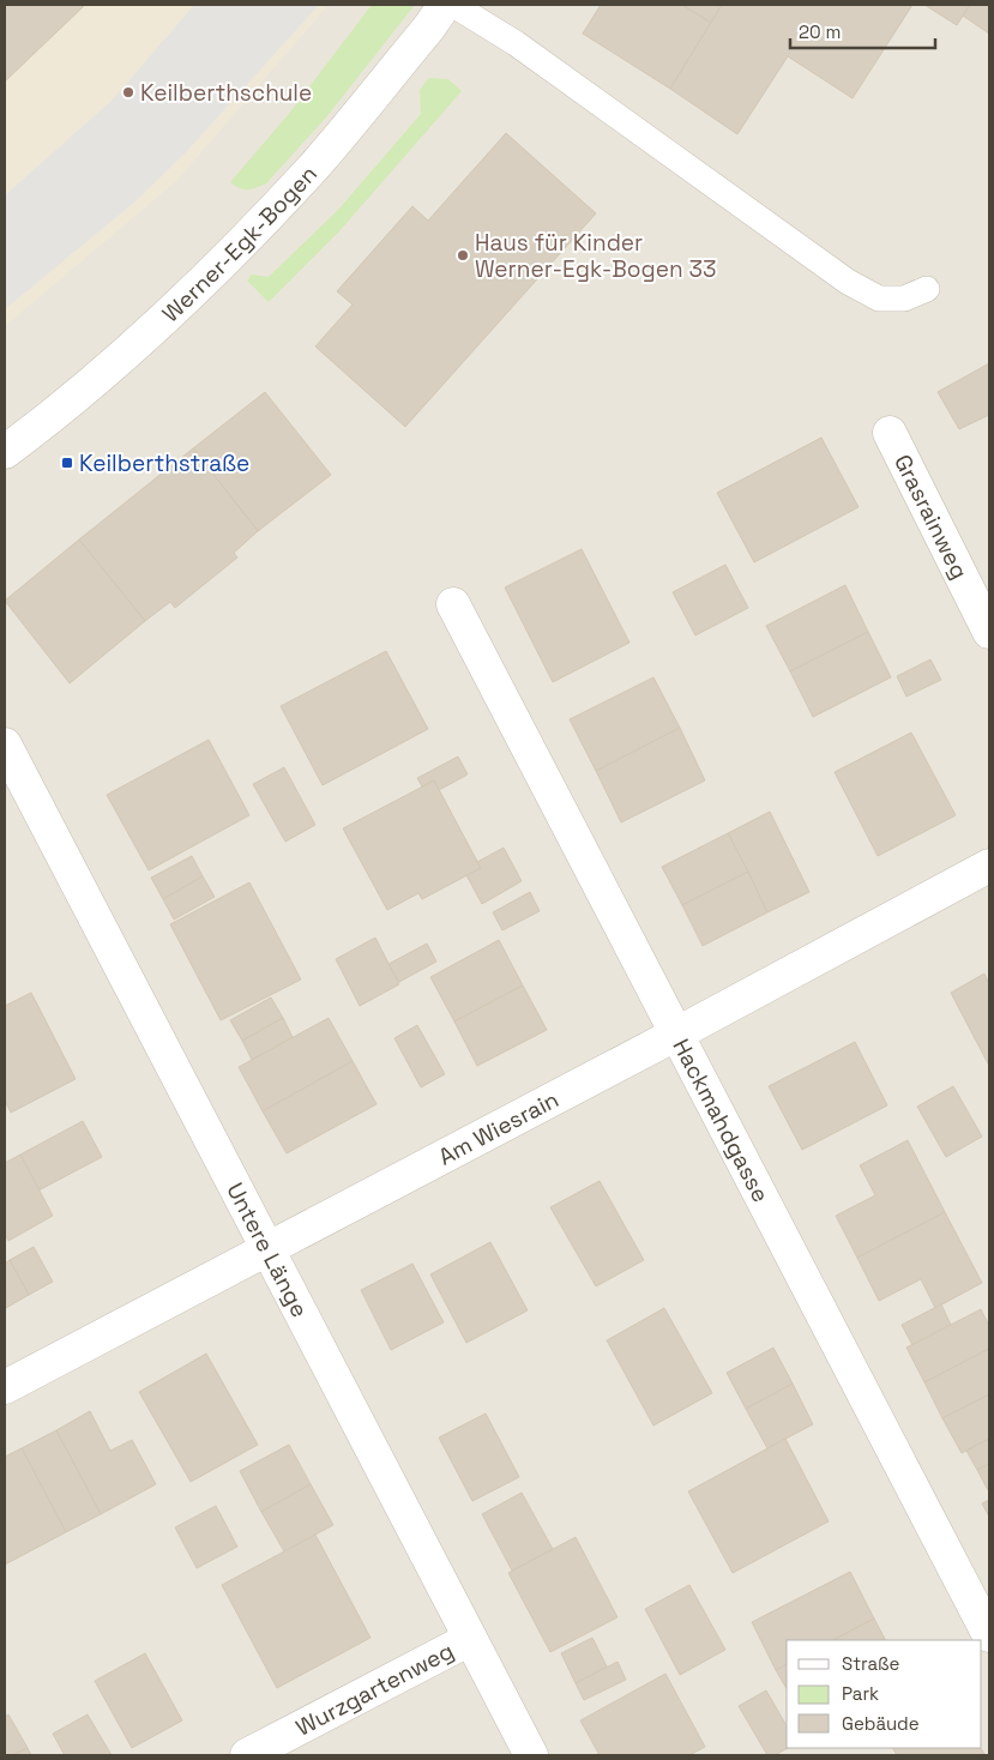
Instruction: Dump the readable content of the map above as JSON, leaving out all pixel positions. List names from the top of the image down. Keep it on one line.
{"streets":{"street":["Werner-Egk-Bogen","Grasrainweg","Hackmahdgasse","Am Wiesrain","Untere Länge","Wurzgartenweg"]},"crossings":[["Hackmahdgasse","Am Wiesrain"],["Am Wiesrain","Untere Länge"],["Untere Länge","Wurzgartenweg"]],"places":{"other":["Keilberthschule","Haus für Kinder Werner-Egk-Bogen 33"],"transit":["Keilberthstraße"]},"legend":["Straße","Park","Gebäude"],"scale_bar":"20 m"}
